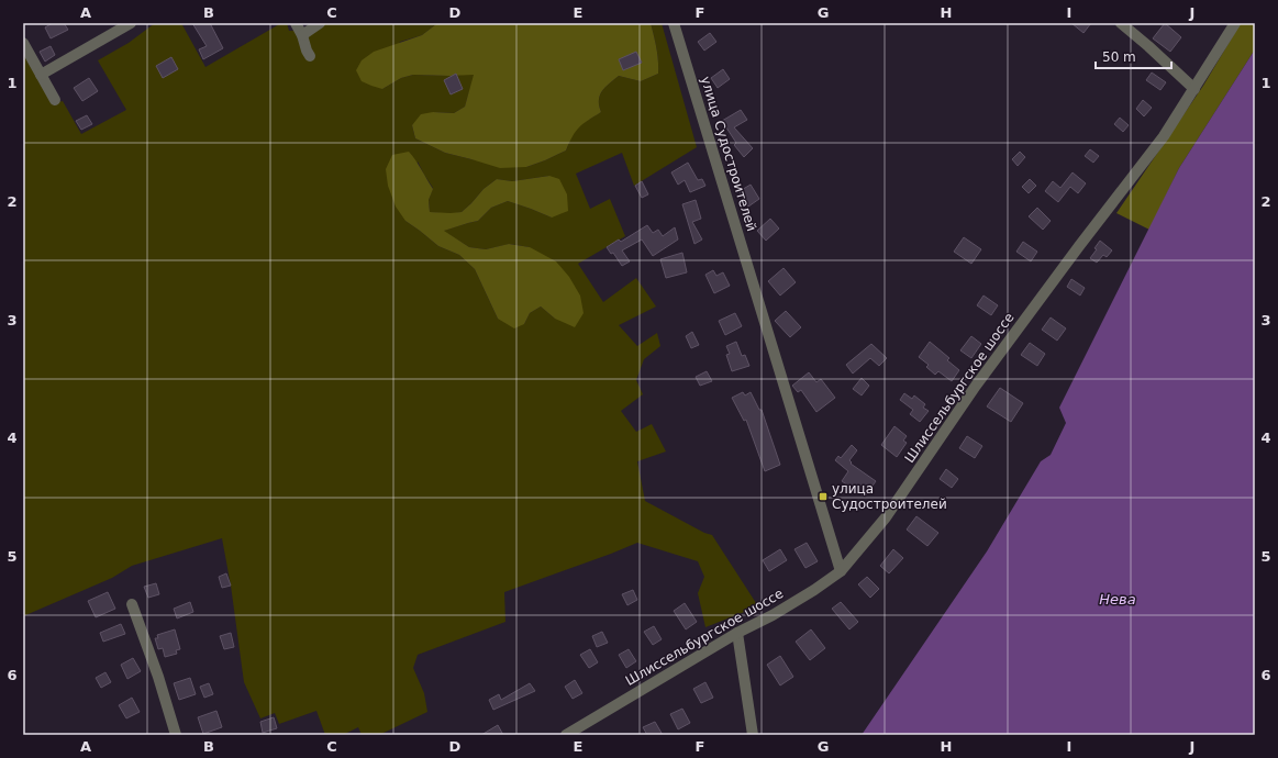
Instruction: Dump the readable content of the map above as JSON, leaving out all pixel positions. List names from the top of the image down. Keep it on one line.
{"streets":{"street":["улица Судостроителей","Шлиссельбургское шоссе"]},"crossings":[["улица Судостроителей","Шлиссельбургское шоссе"]],"water":["Нева"],"places":{"transit":["улица Судостроителей"]},"scale_bar":"50 m","grid":{"columns":["A","B","C","D","E","F","G","H","I","J"],"rows":["1","2","3","4","5","6"]}}
